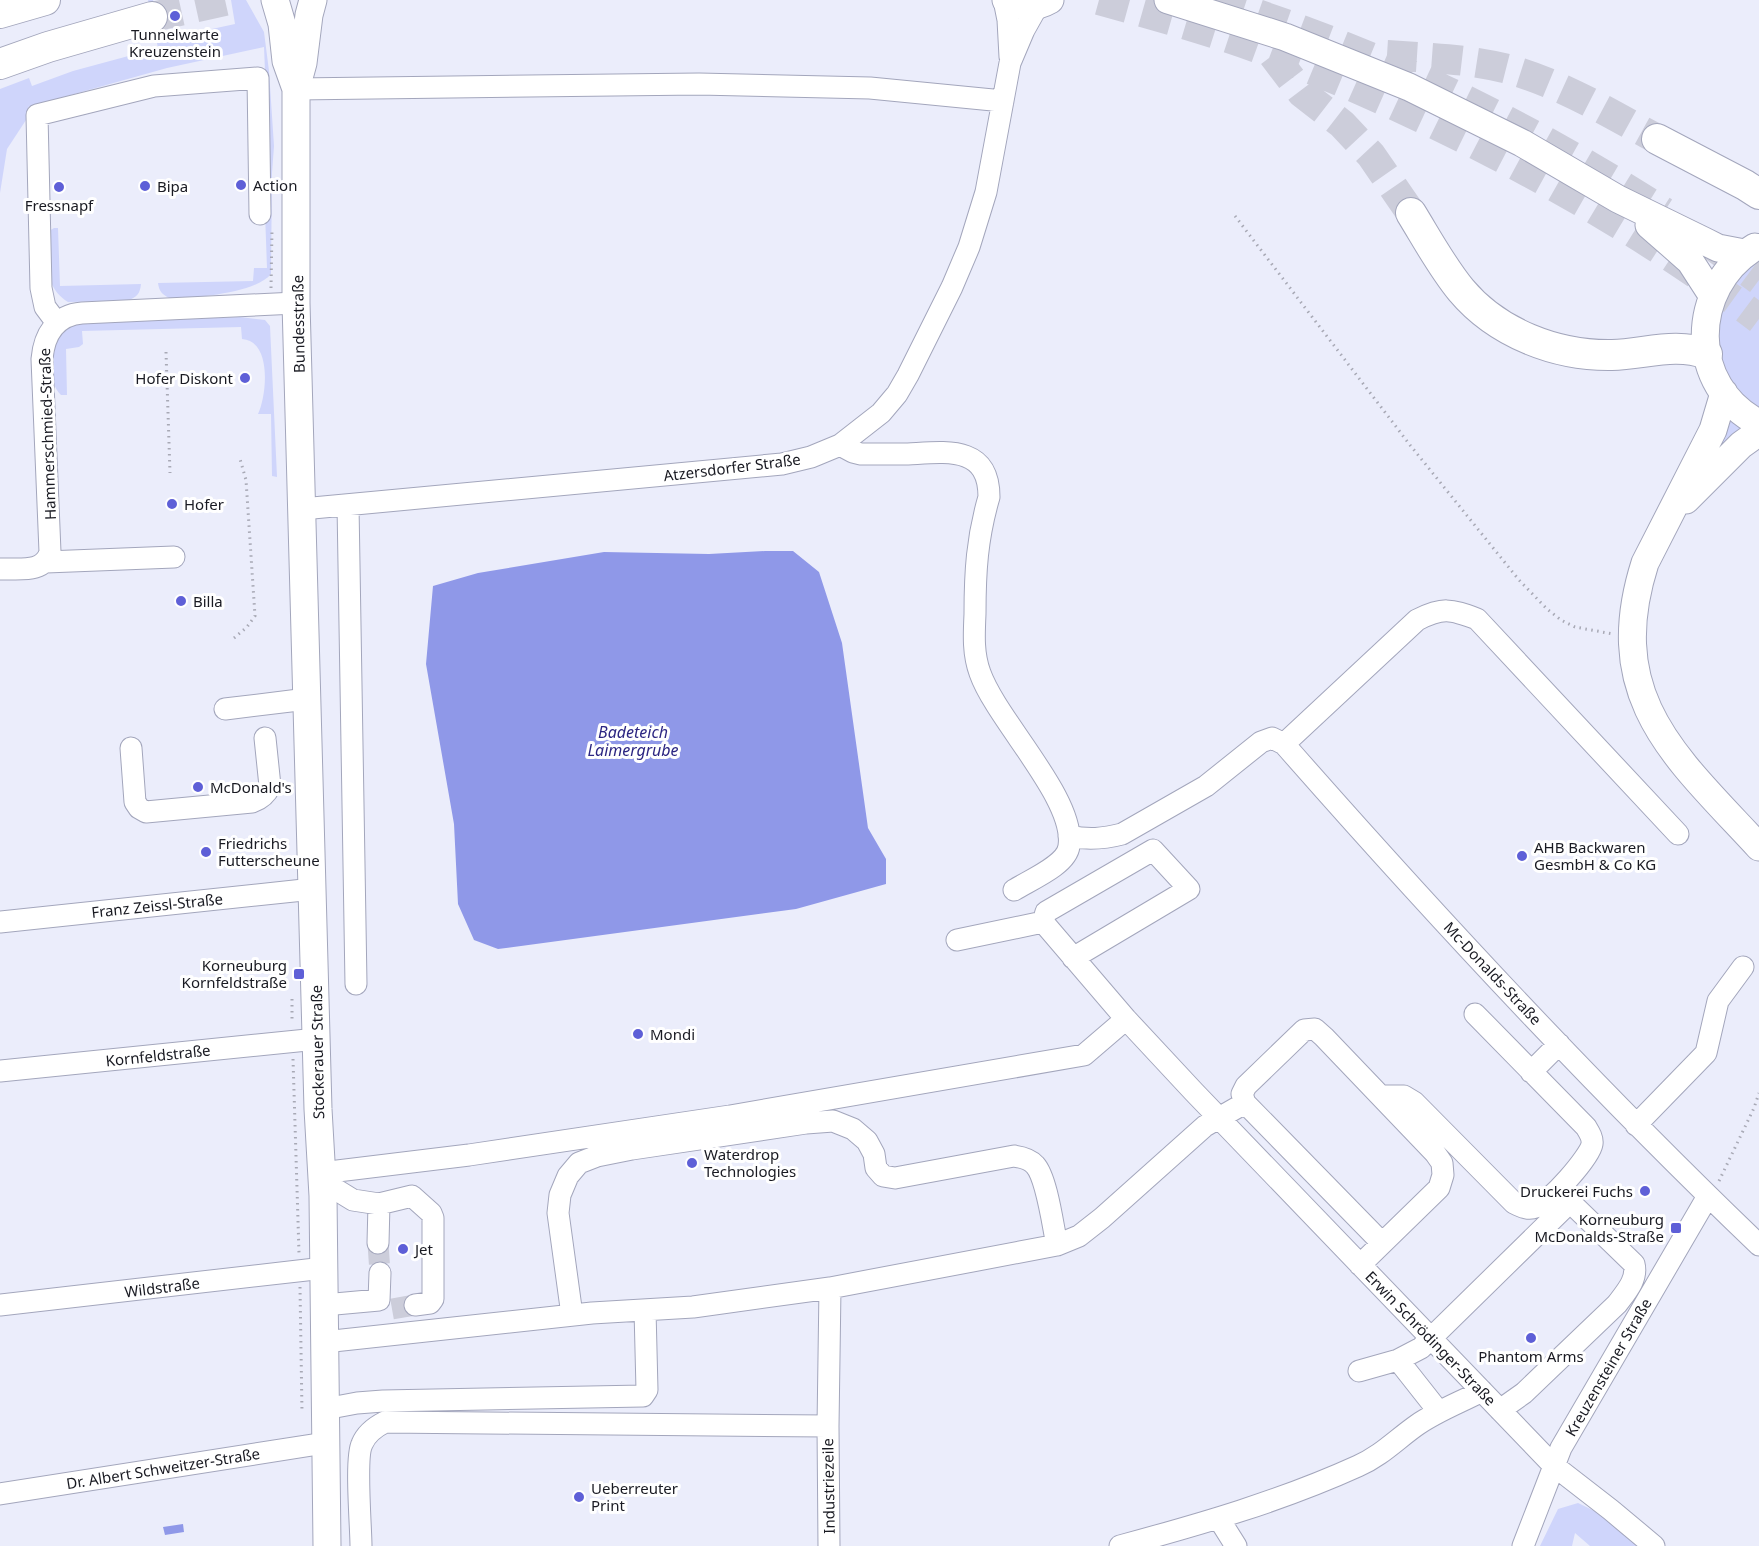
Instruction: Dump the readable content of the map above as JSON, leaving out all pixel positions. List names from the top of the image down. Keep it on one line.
{"streets":{"main road":["Bundesstraße","Stockerauer Straße"],"street":["Hammerschmied-Straße","Atzersdorfer Straße","Franz Zeissl-Straße","Mc-Donalds-Straße","Kornfeldstraße","Wildstraße","Erwin Schrödinger-Straße","Kreuzensteiner Straße","Dr. Albert Schweitzer-Straße","Industriezeile"]},"crossings":[["Bundesstraße","Atzersdorfer Straße"],["Bundesstraße","Stockerauer Straße"],["Franz Zeissl-Straße","Stockerauer Straße"],["Mc-Donalds-Straße","Kreuzensteiner Straße"],["Stockerauer Straße","Kornfeldstraße"],["Stockerauer Straße","Wildstraße"],["Stockerauer Straße","Dr. Albert Schweitzer-Straße"],["Erwin Schrödinger-Straße","Kreuzensteiner Straße"]],"water":["Badeteich Laimergrube"],"places":{"other":["Tunnelwarte Kreuzenstein","Action","Bipa","Fressnapf","Hofer Diskont","Hofer","Billa","McDonald's","Friedrichs Futterscheune","AHB Backwaren GesmbH & Co KG","Mondi","Waterdrop Technologies","Druckerei Fuchs","Jet","Phantom Arms","Ueberreuter Print"],"transit":["Korneuburg Kornfeldstraße","Korneuburg McDonalds-Straße"]}}
